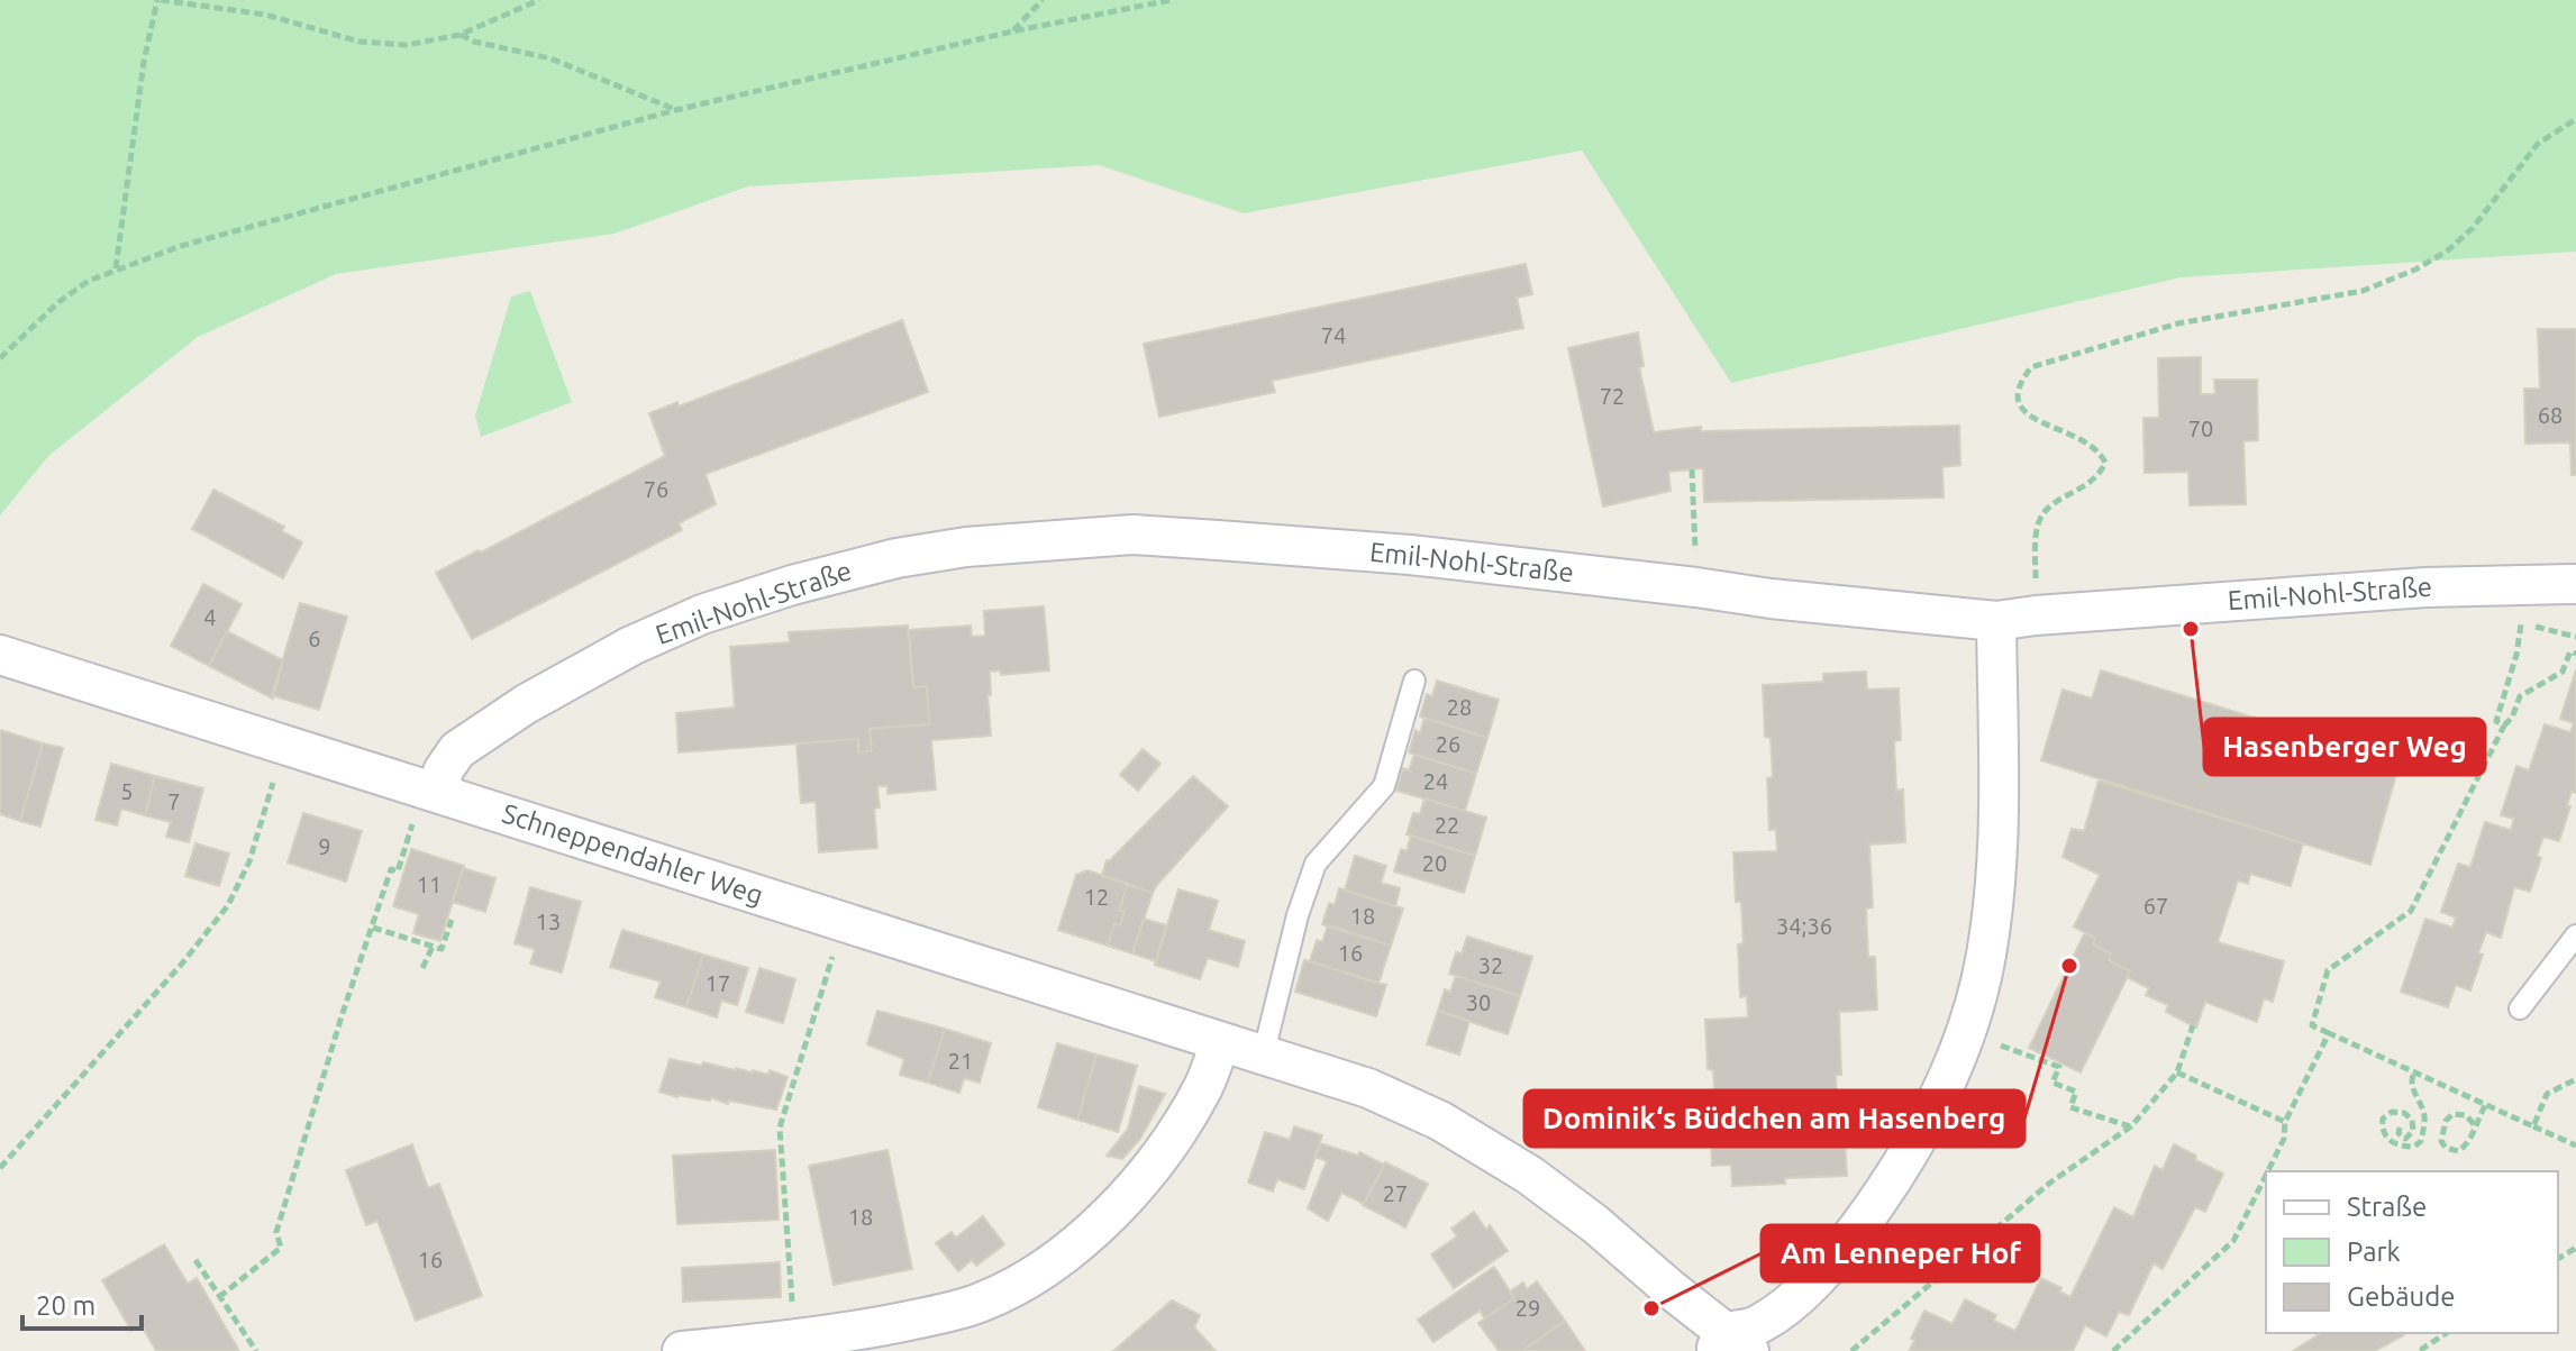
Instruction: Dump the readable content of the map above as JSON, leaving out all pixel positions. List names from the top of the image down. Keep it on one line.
{"streets":{"street":["Emil-Nohl-Straße","Schneppendahler Weg"]},"crossings":[["Emil-Nohl-Straße","Schneppendahler Weg"]],"places":["Hasenberger Weg","Dominik‘s Büdchen am Hasenberg","Am Lenneper Hof"],"house_numbers":["74","72","68","70","76","4","6","28","26","24","5","7","22","9","20","11","12","67","18","13","34;36","16","32","17","30","21","27","18","16","29"],"legend":["Straße","Park","Gebäude"],"scale_bar":"20 m"}
